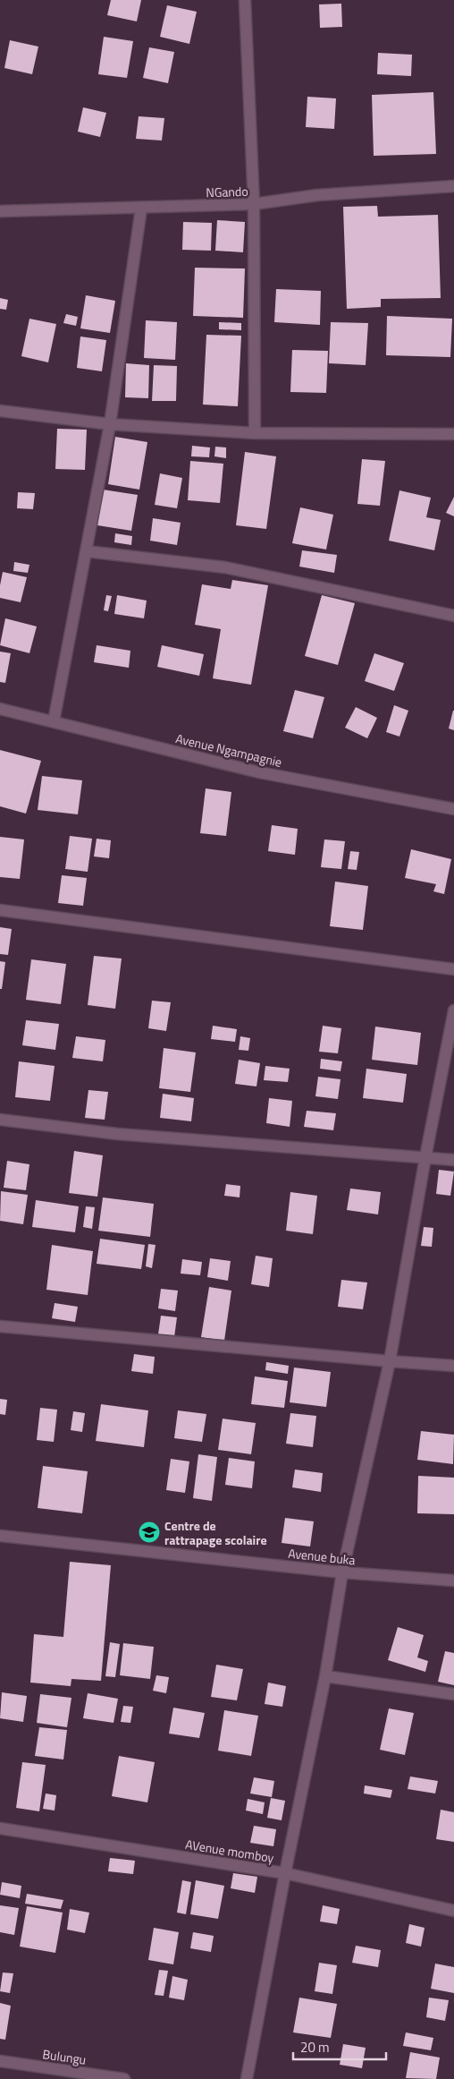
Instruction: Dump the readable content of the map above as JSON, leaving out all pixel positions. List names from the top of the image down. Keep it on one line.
{"streets":{"street":["NGando","Avenue Ngampagnie","Avenue buka","AVenue momboy","Bulungu"]},"places":{"school or university":["Centre de rattrapage scolaire"]},"scale_bar":"20 m"}
